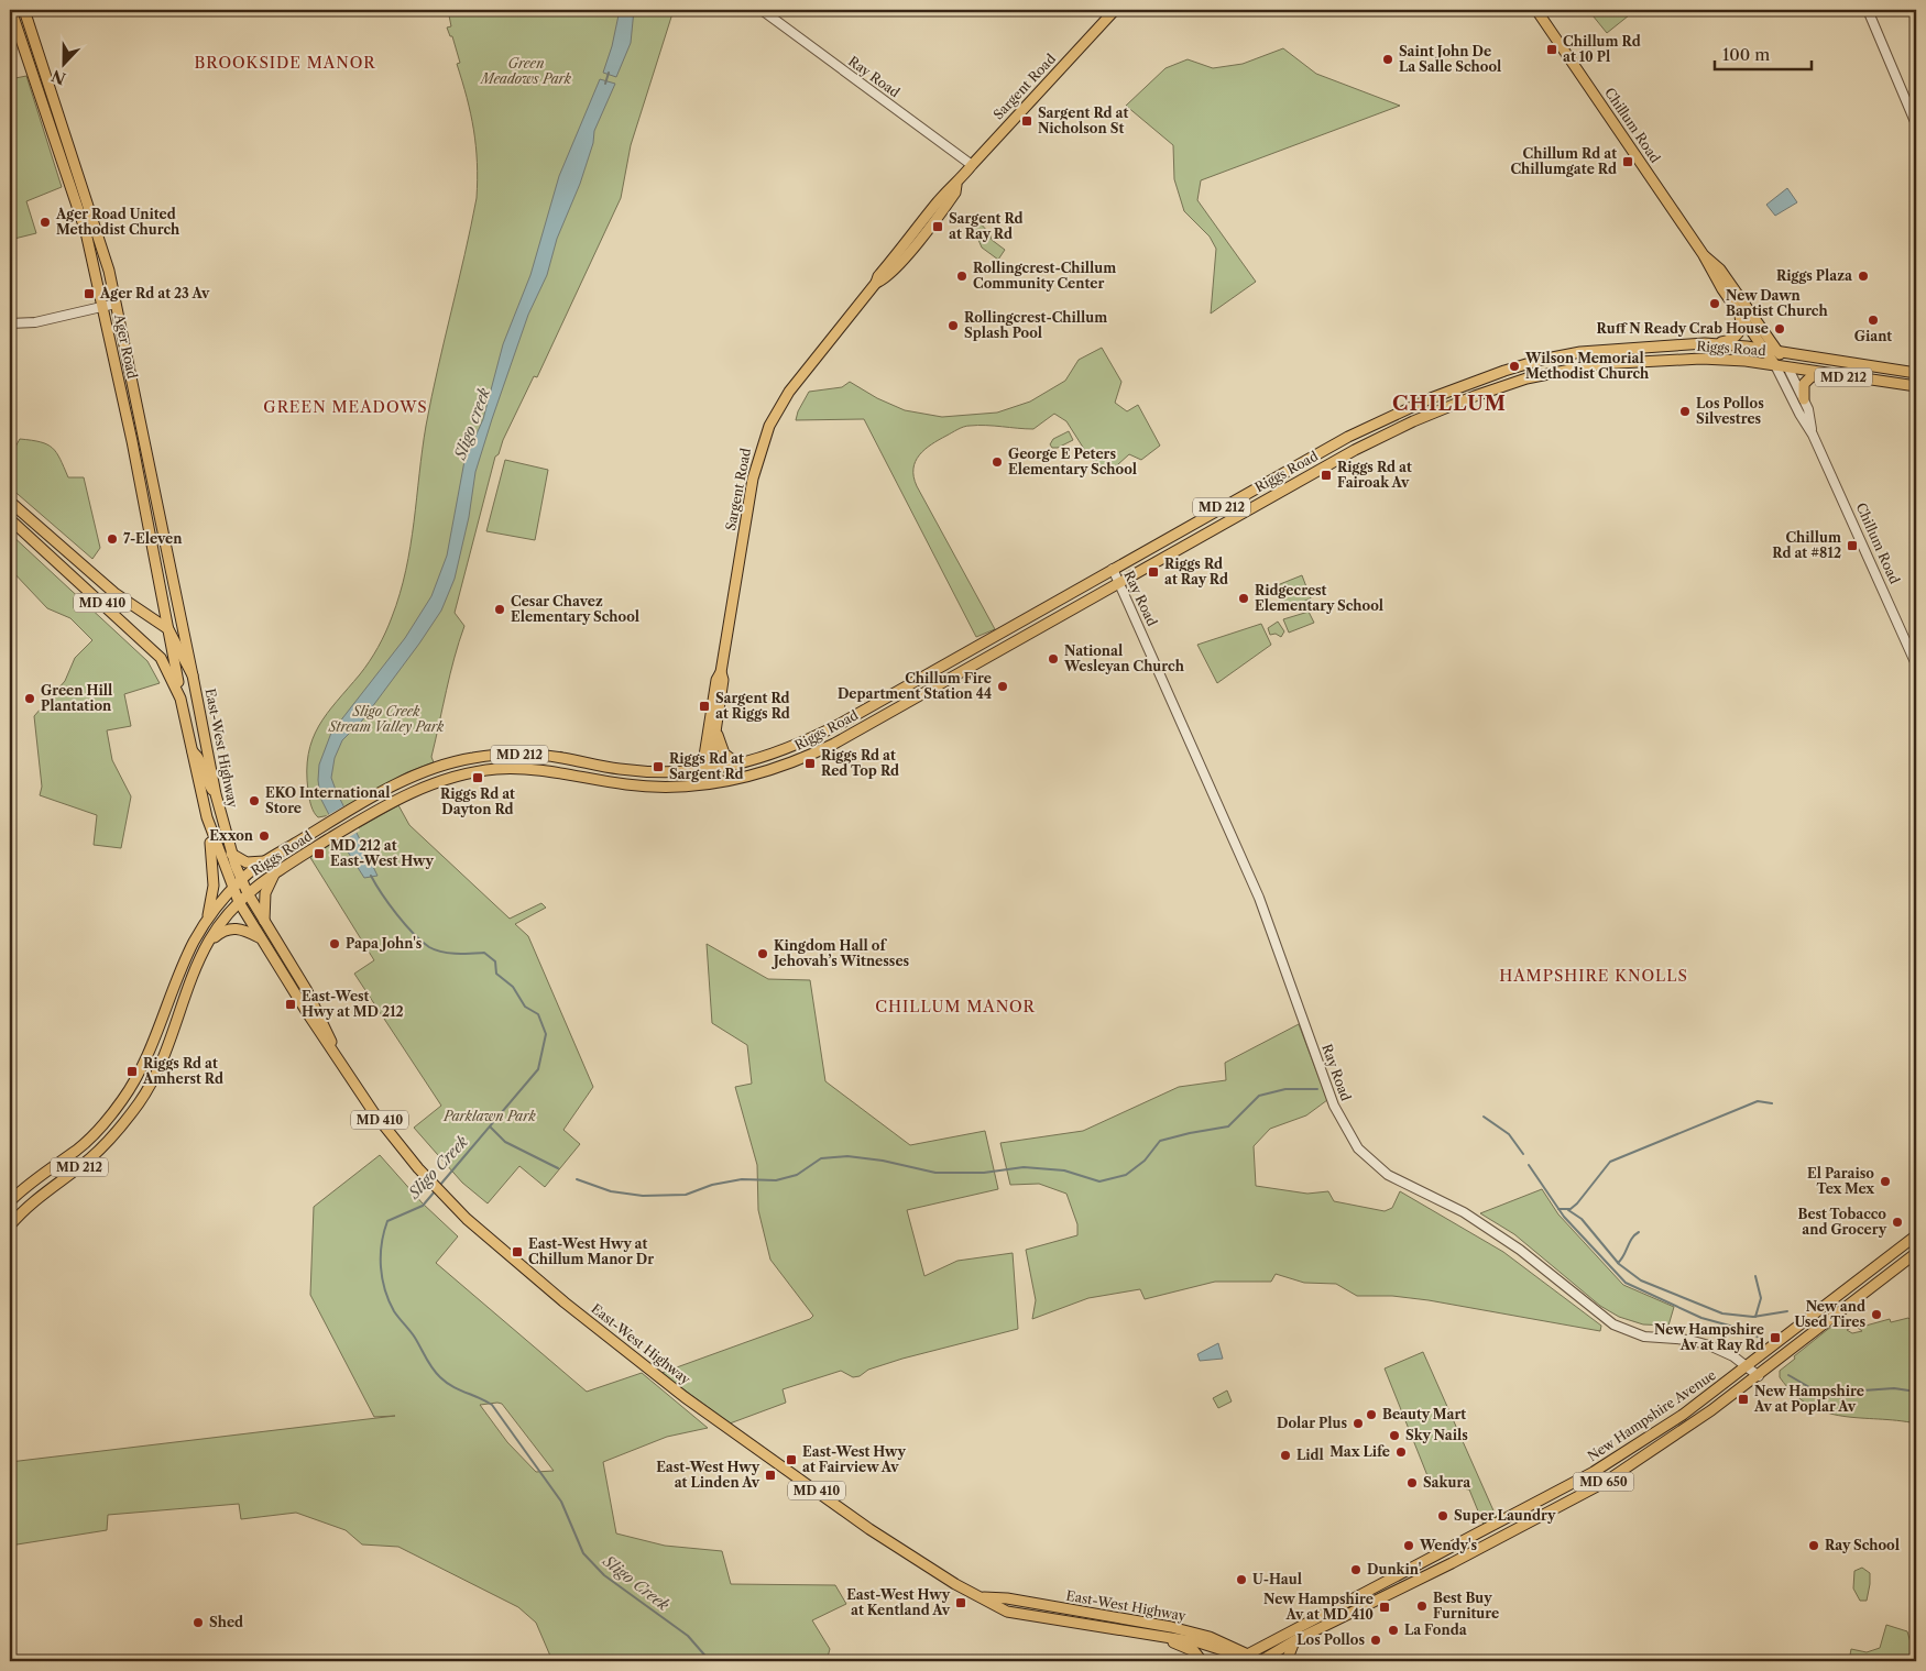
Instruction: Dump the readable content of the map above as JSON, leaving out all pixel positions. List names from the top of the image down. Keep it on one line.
{"streets":{"main road":["Sargent Road","Chillum Road","Ager Road","Riggs Road","MD 212","MD 410","East-West Highway","New Hampshire Avenue","MD 650"],"street":["Ray Road"]},"crossings":[["Ray Road","Sargent Road"],["Ray Road","Riggs Road"],["Ray Road","New Hampshire Avenue"],["Sargent Road","Riggs Road"],["Chillum Road","Riggs Road"],["Ager Road","East-West Highway"],["Riggs Road","East-West Highway"],["East-West Highway","New Hampshire Avenue"]],"districts":["BROOKSIDE MANOR","CHILLUM","GREEN MEADOWS","HAMPSHIRE KNOLLS","CHILLUM MANOR"],"water":["Sligo creek","Sligo Creek"],"parks":["Green Meadows Park","Sligo Creek Stream Valley Park","Parklawn Park"],"places":{"transit":["Chillum Rd at 10 Pl","Sargent Rd at Nicholson St","Chillum Rd at Chillumgate Rd","Sargent Rd at Ray Rd","Ager Rd at 23 Av","Riggs Rd at Fairoak Av","Chillum Rd at #812","Riggs Rd at Ray Rd","Sargent Rd at Riggs Rd","Riggs Rd at Red Top Rd","Riggs Rd at Sargent Rd","Riggs Rd at Dayton Rd","MD 212 at East-West Hwy","East-West Hwy at MD 212","Riggs Rd at Amherst Rd","East-West Hwy at Chillum Manor Dr","New Hampshire Av at Ray Rd","New Hampshire Av at Poplar Av","East-West Hwy at Fairview Av","East-West Hwy at Linden Av","East-West Hwy at Kentland Av","New Hampshire Av at MD 410"],"other":["Saint John De La Salle School","Ager Road United Methodist Church","Rollingcrest-Chillum Community Center","Riggs Plaza","New Dawn Baptist Church","Giant","Rollingcrest-Chillum Splash Pool","Ruff N Ready Crab House","Wilson Memorial Methodist Church","Los Pollos Silvestres","George E Peters Elementary School","7-Eleven","Ridgecrest Elementary School","Cesar Chavez Elementary School","National Wesleyan Church","Chillum Fire Department Station 44","Green Hill Plantation","EKO International Store","Exxon","Papa John's","Kingdom Hall of Jehovah’s Witnesses","El Paraiso Tex Mex","Best Tobacco and Grocery","New and Used Tires","Beauty Mart","Dolar Plus","Sky Nails","Max Life","Lidl","Sakura","Super Laundry","Wendy's","Ray School","Dunkin'","U-Haul","Best Buy Furniture","Shed","La Fonda","Los Pollos"]},"scale_bar":"100 m","north":"bottom"}
